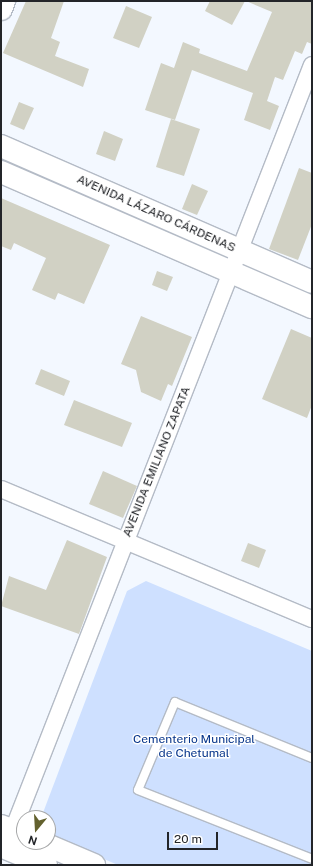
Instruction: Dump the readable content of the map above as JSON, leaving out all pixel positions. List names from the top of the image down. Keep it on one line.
{"streets":{"main road":["AVENIDA LÁZARO CÁRDENAS"],"street":["AVENIDA EMILIANO ZAPATA"]},"crossings":[["AVENIDA LÁZARO CÁRDENAS","AVENIDA EMILIANO ZAPATA"]],"parks":["Cementerio Municipal de Chetumal"],"scale_bar":"20 m","north":"bottom"}
